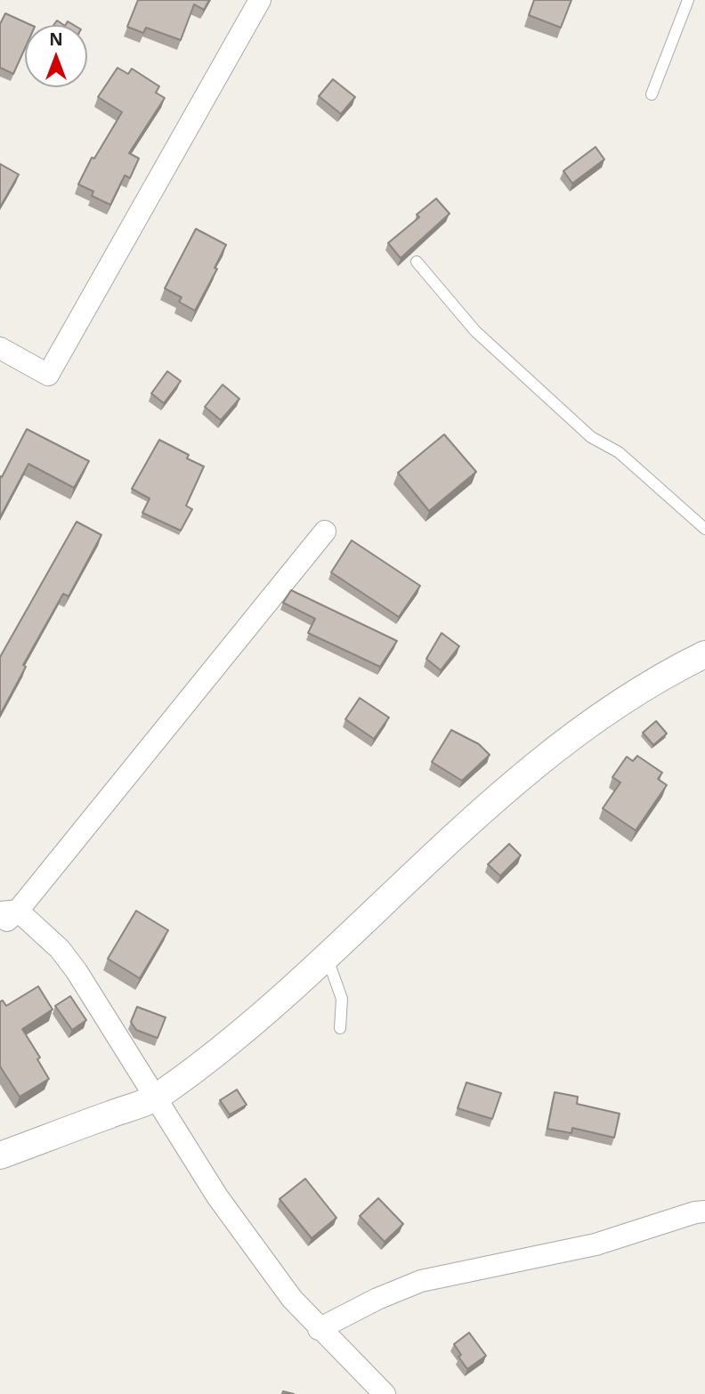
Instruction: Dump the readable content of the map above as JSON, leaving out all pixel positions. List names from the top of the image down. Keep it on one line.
{"north":"top"}
